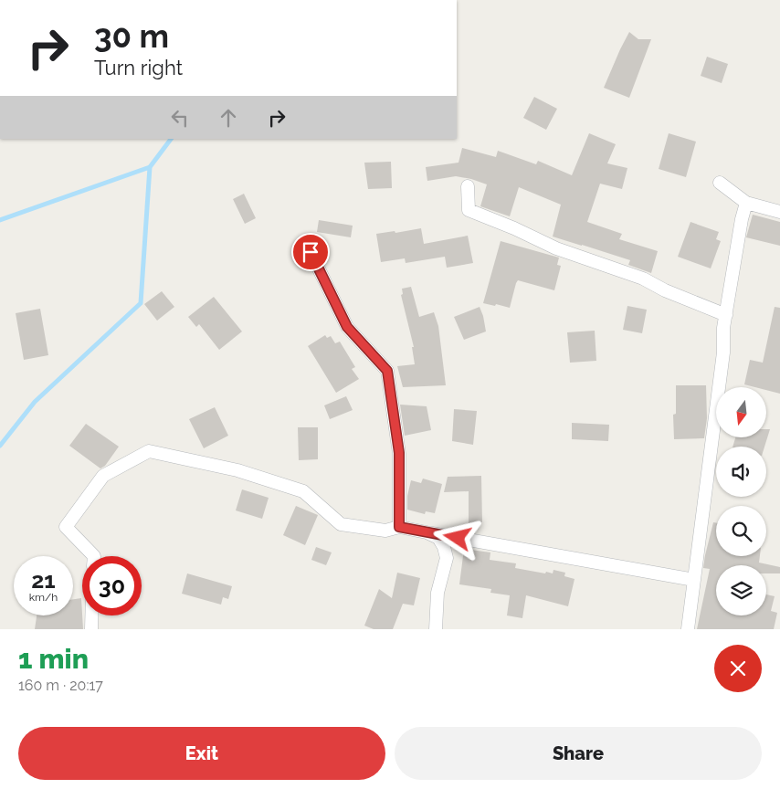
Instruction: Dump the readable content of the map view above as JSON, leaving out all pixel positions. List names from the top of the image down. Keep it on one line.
{"north":"bottom","page":{"turn":["30 m","Turn right"],"speed":"21 km/h","limit":"30","heading":["1 min","160 m · 20:17"],"buttons":["Exit","Share"]}}
